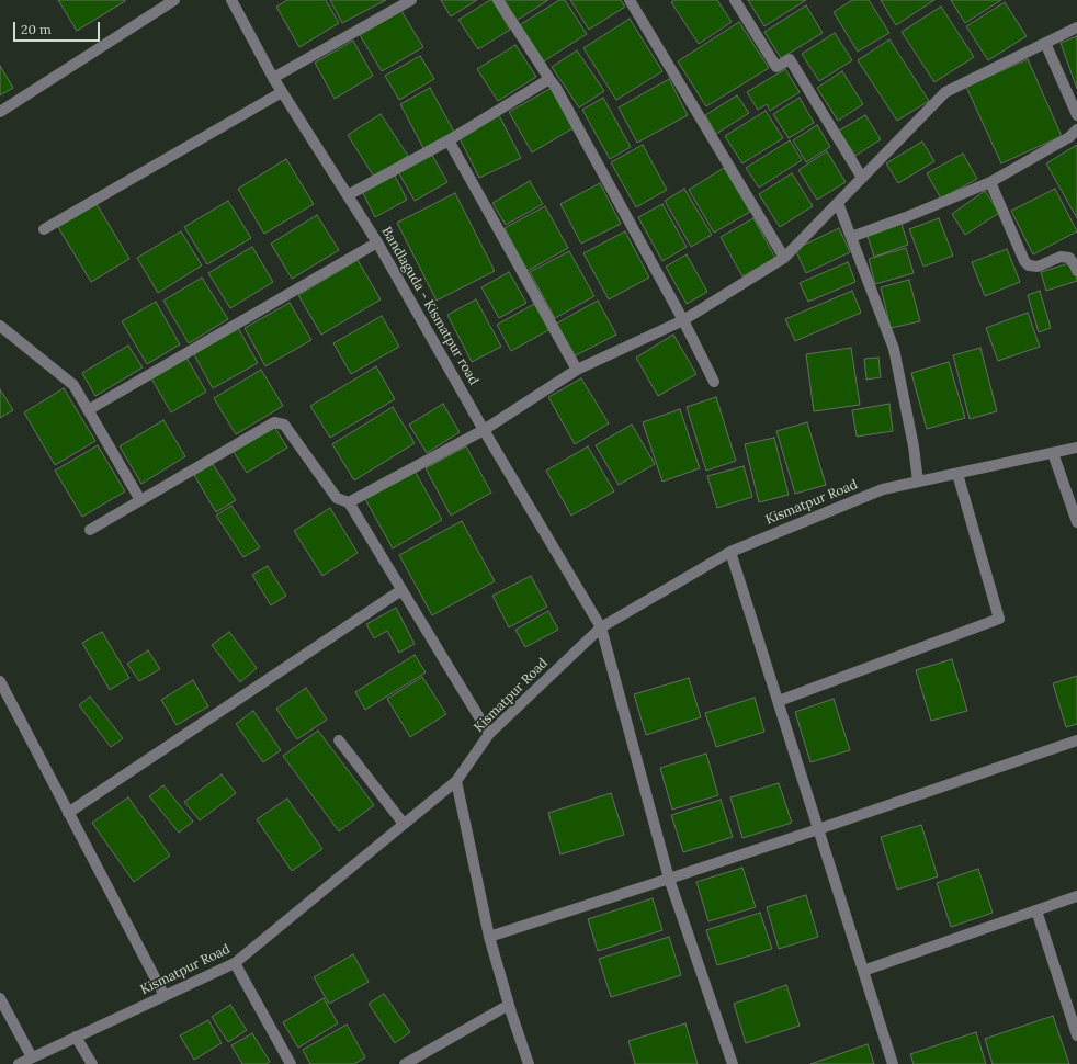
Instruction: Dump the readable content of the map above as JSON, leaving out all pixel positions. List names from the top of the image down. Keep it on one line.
{"streets":{"street":["Bandlaguda - Kismatpur road","Kismatpur Road"]},"crossings":[["Bandlaguda - Kismatpur road","Kismatpur Road"]],"scale_bar":"20 m"}
